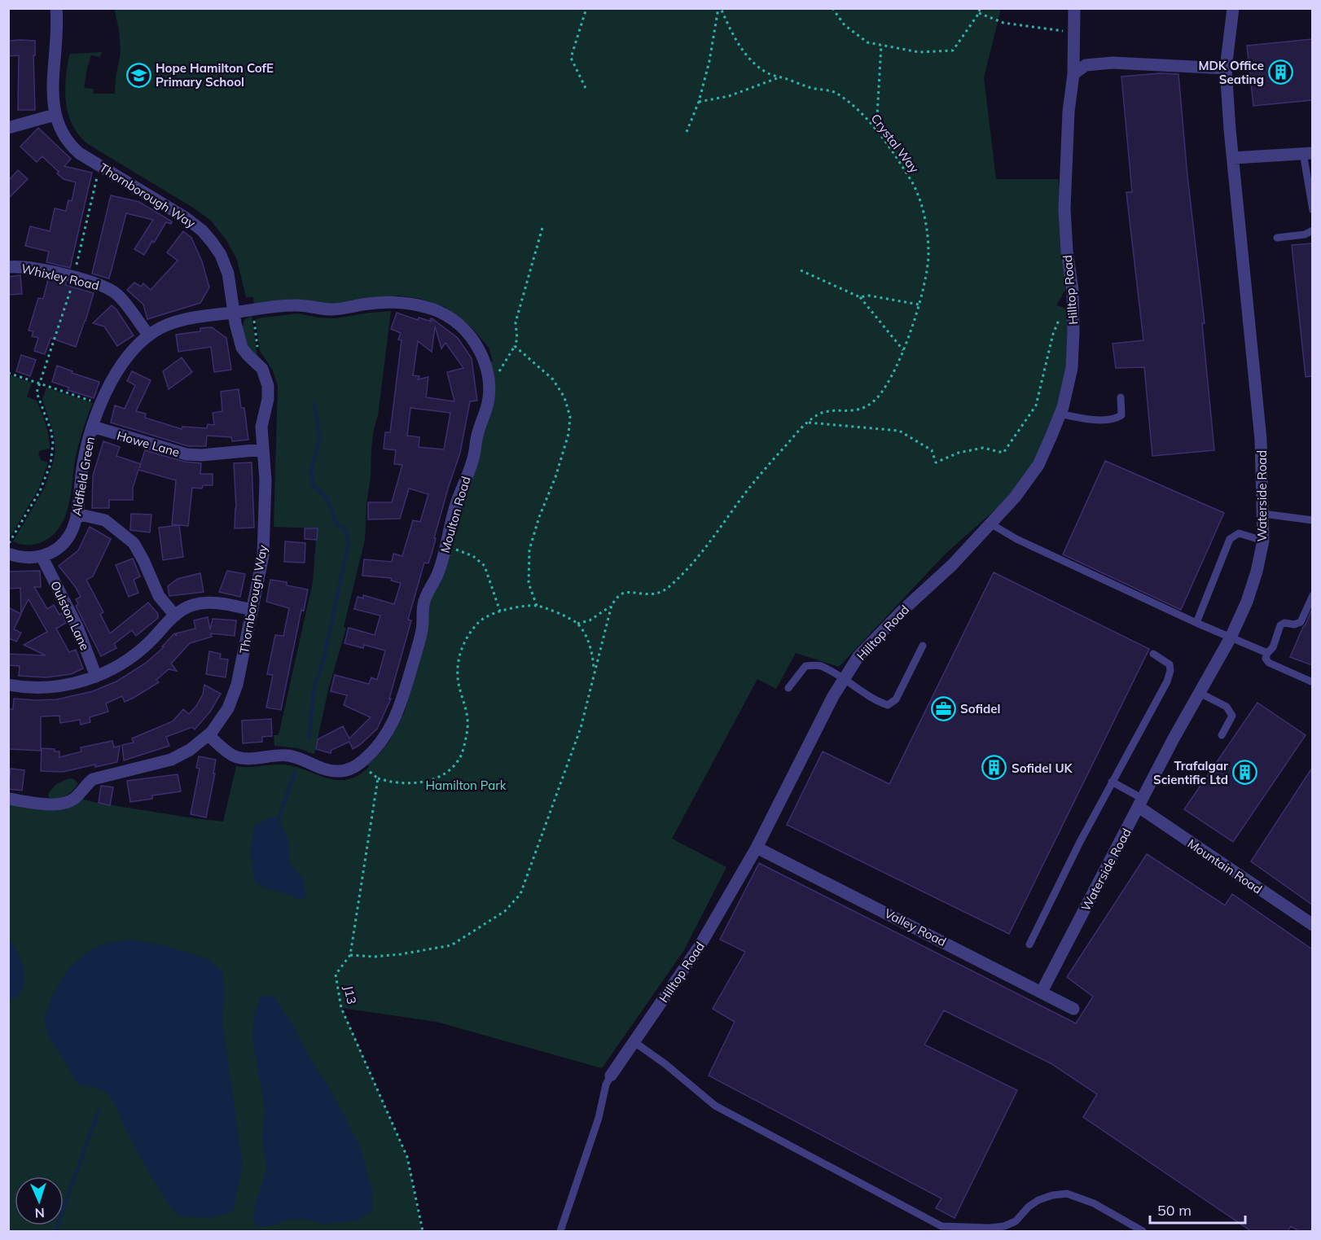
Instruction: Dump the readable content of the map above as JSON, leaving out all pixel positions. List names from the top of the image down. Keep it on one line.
{"streets":{"street":["Thornborough Way","Whixley Road","Hilltop Road","Howe Lane","Aldfield Green","Waterside Road","Moulton Road","Oulston Lane","Mountain Road","Valley Road"],"path":["Crystal Way","J13"]},"crossings":[["Thornborough Way","Howe Lane"],["Thornborough Way","Aldfield Green"],["Thornborough Way","Moulton Road"],["Whixley Road","Aldfield Green"],["Hilltop Road","Valley Road"],["Howe Lane","Aldfield Green"],["Aldfield Green","Moulton Road"],["Aldfield Green","Oulston Lane"],["Waterside Road","Mountain Road"],["Waterside Road","Valley Road"]],"parks":["Hamilton Park"],"places":{"building":["MDK Office Seating","Sofidel UK","Trafalgar Scientific Ltd"],"school or university":["Hope Hamilton CofE Primary School"],"office":["Sofidel"]},"scale_bar":"50 m","north":"bottom"}
